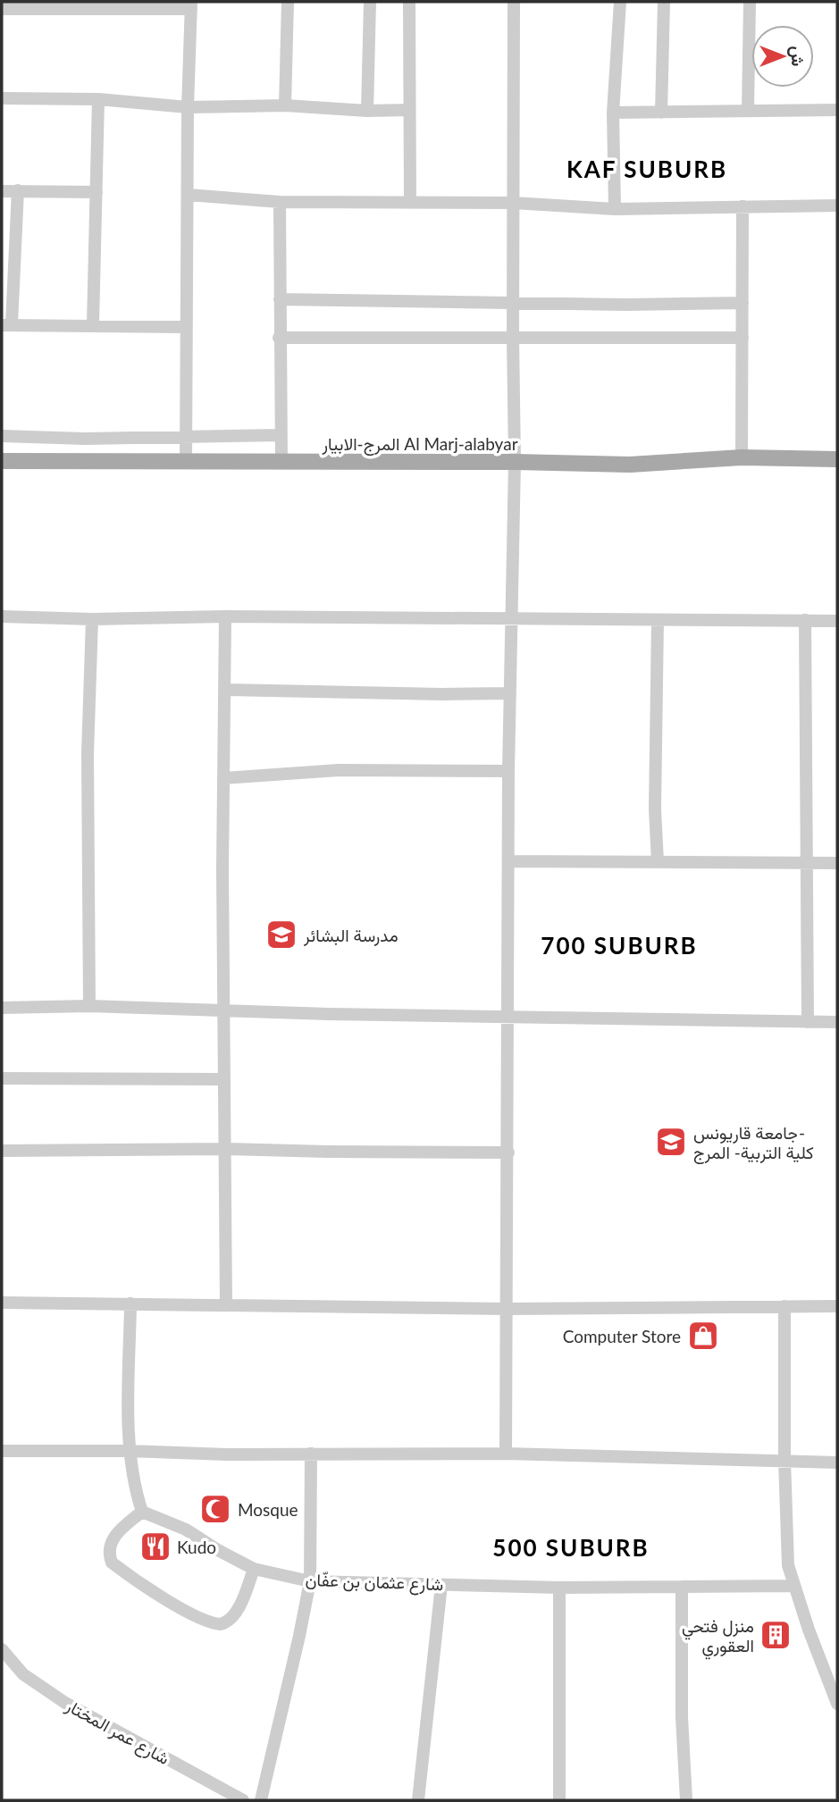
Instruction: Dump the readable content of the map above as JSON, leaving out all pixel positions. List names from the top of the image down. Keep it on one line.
{"streets":{"main road":["المرج-الابيار Al Marj-alabyar"],"street":["شارع عثمان بن عفّان","شارع عمر المختار"]},"districts":["KAF SUBURB","700 SUBURB","500 SUBURB"],"places":{"school or university":["مدرسة البشائر","جامعة قاريونس- كلية التربية- المرج"],"shop":["Computer Store"],"mosque":["Mosque"],"restaurant":["Kudo"],"building":["منزل فتحي العقوري"]},"north":"right"}
